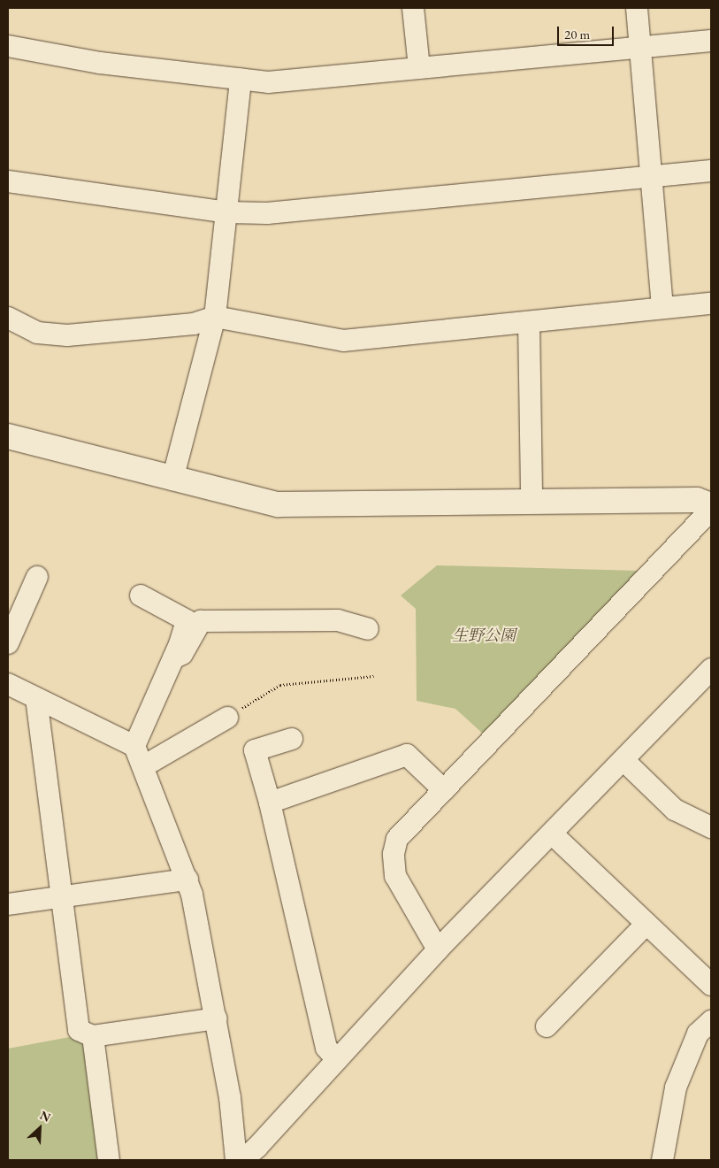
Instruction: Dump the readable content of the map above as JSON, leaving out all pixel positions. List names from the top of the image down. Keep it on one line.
{"parks":["生野公園"],"scale_bar":"20 m","north":"top right"}
